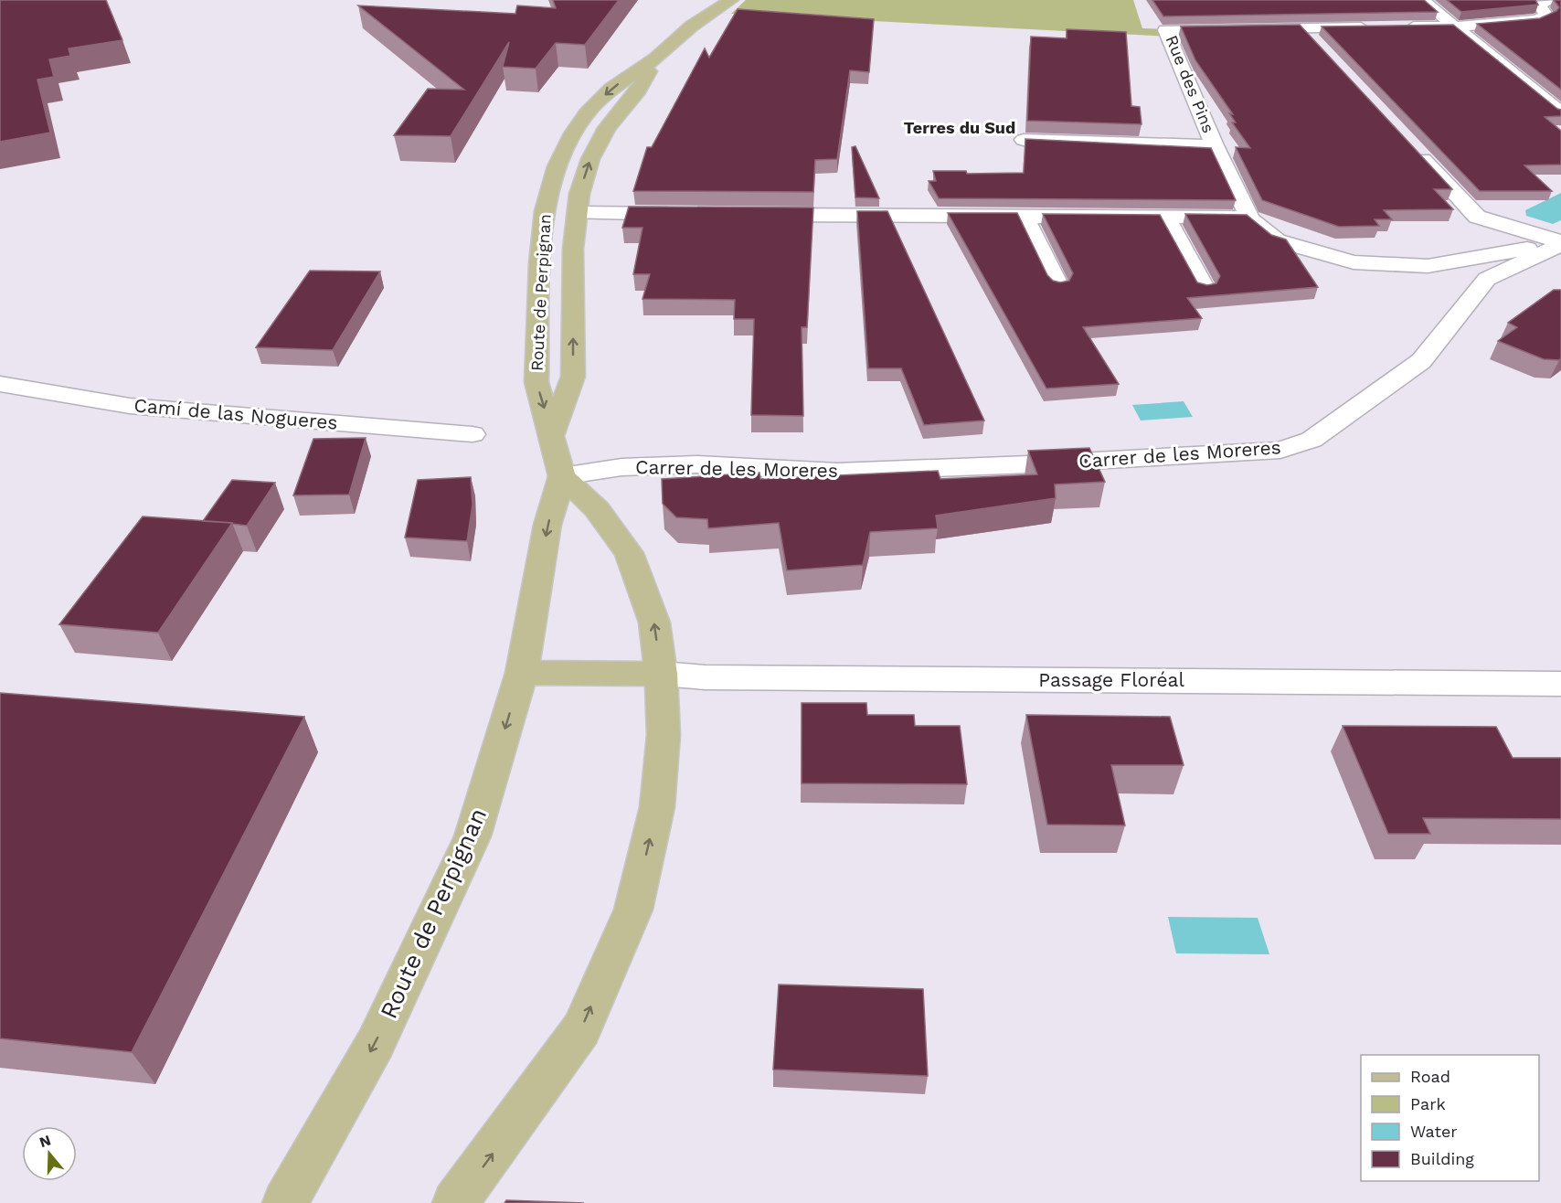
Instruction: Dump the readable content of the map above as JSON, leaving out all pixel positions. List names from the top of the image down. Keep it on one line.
{"streets":{"main road":["Route de Perpignan"],"street":["Rue des Pins","Camí de las Nogueres","Carrer de les Moreres","Passage Floréal"]},"crossings":[["Route de Perpignan","Carrer de les Moreres"]],"districts":["Terres du Sud"],"legend":["Road","Park","Water","Building"],"north":"top"}
